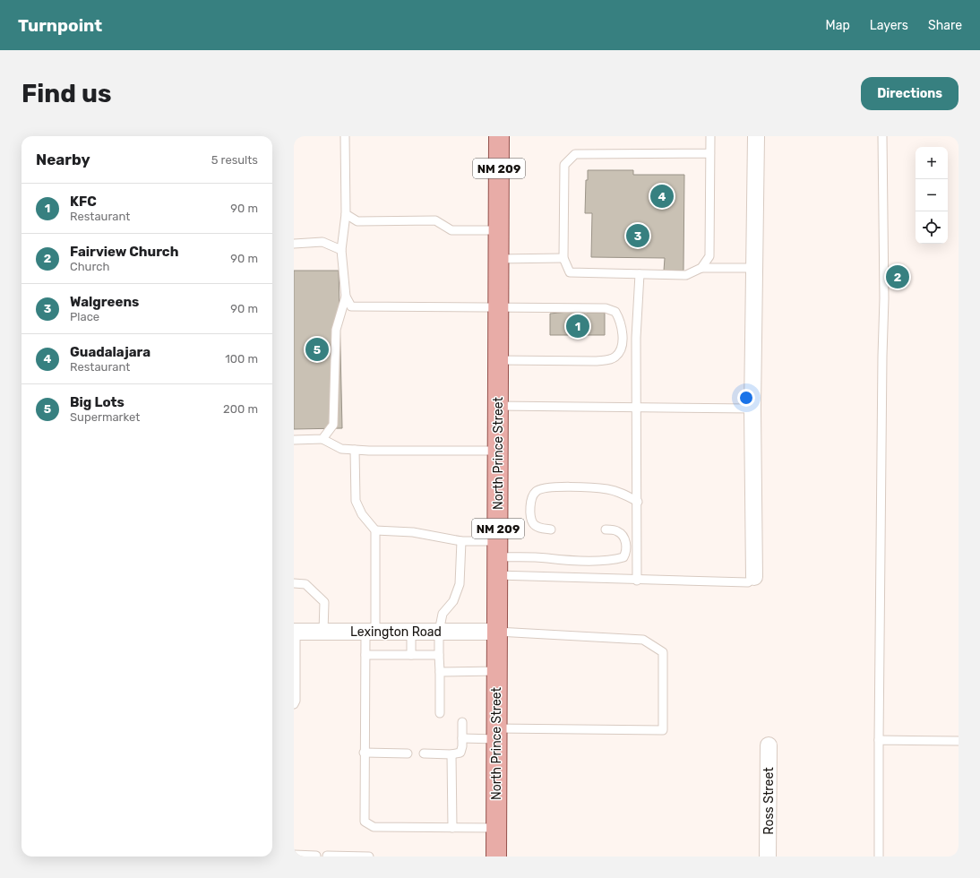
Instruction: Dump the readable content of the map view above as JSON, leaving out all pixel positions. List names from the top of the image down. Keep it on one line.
{"streets":{"main road":["NM 209","North Prince Street"],"street":["Lexington Road","Ross Street"]},"crossings":[["North Prince Street","Lexington Road"]],"page":{"header":"Turnpoint","nav":["Map","Layers","Share"],"buttons":"Directions","title":"Find us","heading":["Nearby","5 results"],"map_buttons":["+","−"],"list":[{"mark":"1","name":"KFC","note":"Restaurant","value":"90 m"},{"mark":"2","name":"Fairview Church","note":"Church","value":"90 m"},{"mark":"3","name":"Walgreens","note":"Place","value":"90 m"},{"mark":"4","name":"Guadalajara","note":"Restaurant","value":"100 m"},{"mark":"5","name":"Big Lots","note":"Supermarket","value":"200 m"}],"pins":["4","3","2","1","5"]}}
